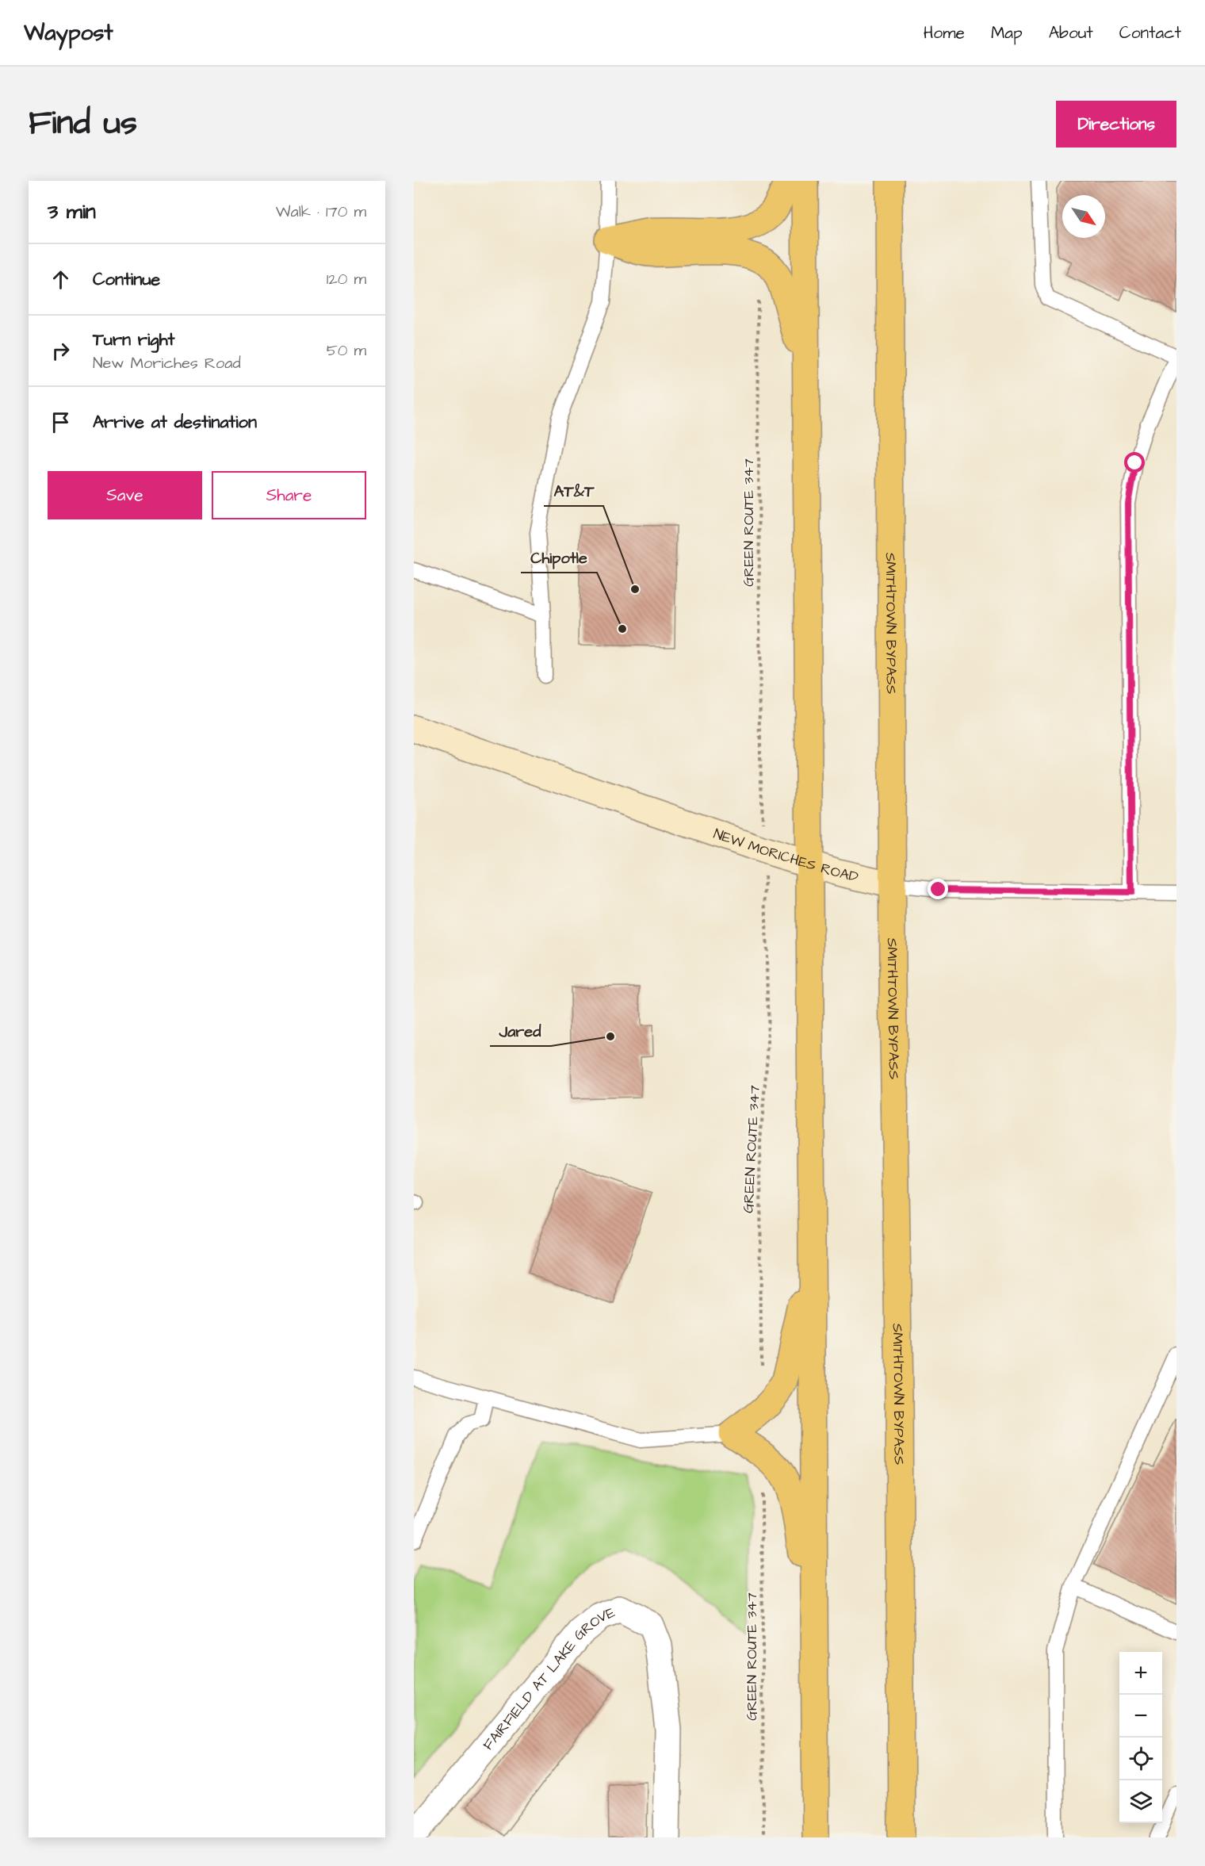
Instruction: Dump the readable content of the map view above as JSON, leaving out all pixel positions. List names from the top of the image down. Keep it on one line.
{"streets":{"highway":["SMITHTOWN BYPASS"],"main road":["NEW MORICHES ROAD"],"street":["FAIRFIELD AT LAKE GROVE"],"path":["GREEN ROUTE 347"]},"crossings":[["SMITHTOWN BYPASS","NEW MORICHES ROAD"]],"places":["AT&T","Chipotle","Jared"],"north":"bottom right","page":{"header":"Waypost","nav":["Home","Map","About","Contact"],"title":"Find us","buttons":["Directions",["Save","Share"]],"heading":["3 min","Walk · 170 m"],"list":[["Continue","120 m"],["Turn right","New Moriches Road","50 m"],"Arrive at destination"],"map_buttons":["+","−"]}}
